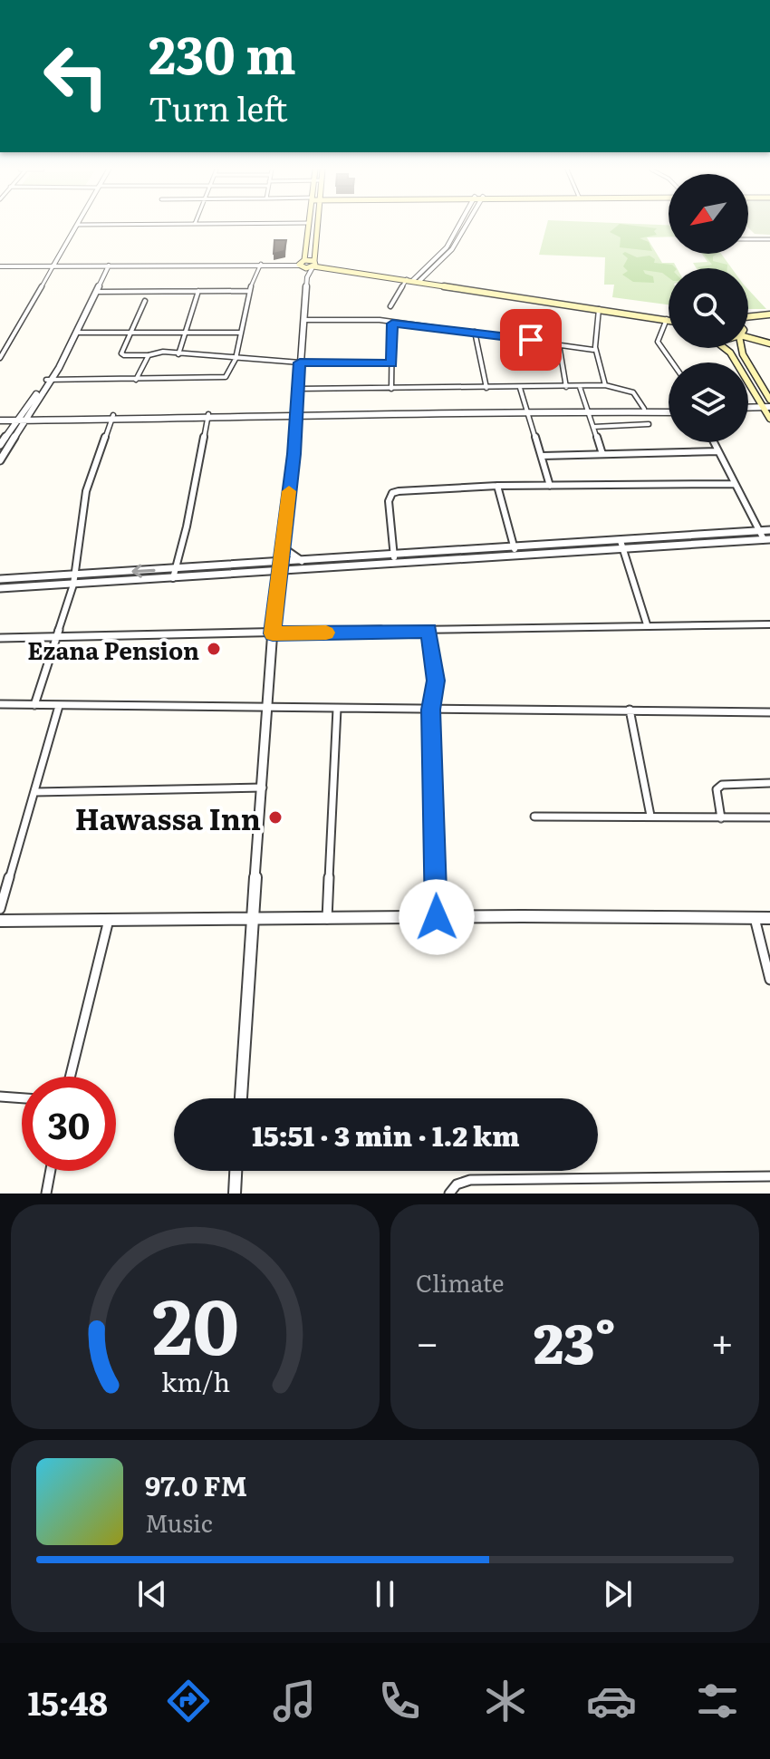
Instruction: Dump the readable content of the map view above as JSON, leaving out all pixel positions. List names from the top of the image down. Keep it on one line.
{"places":["Ezana Pension","Hawassa Inn"],"north":"bottom left","page":{"turn":["230 m","Turn left"],"limit":"30","trip":"15:51 · 3 min · 1.2 km","tile":"Climate","heat":["−","23°","+"],"song":["97.0 FM","Music"],"tabs":"15:48","gauge":["20","km/h"]}}
